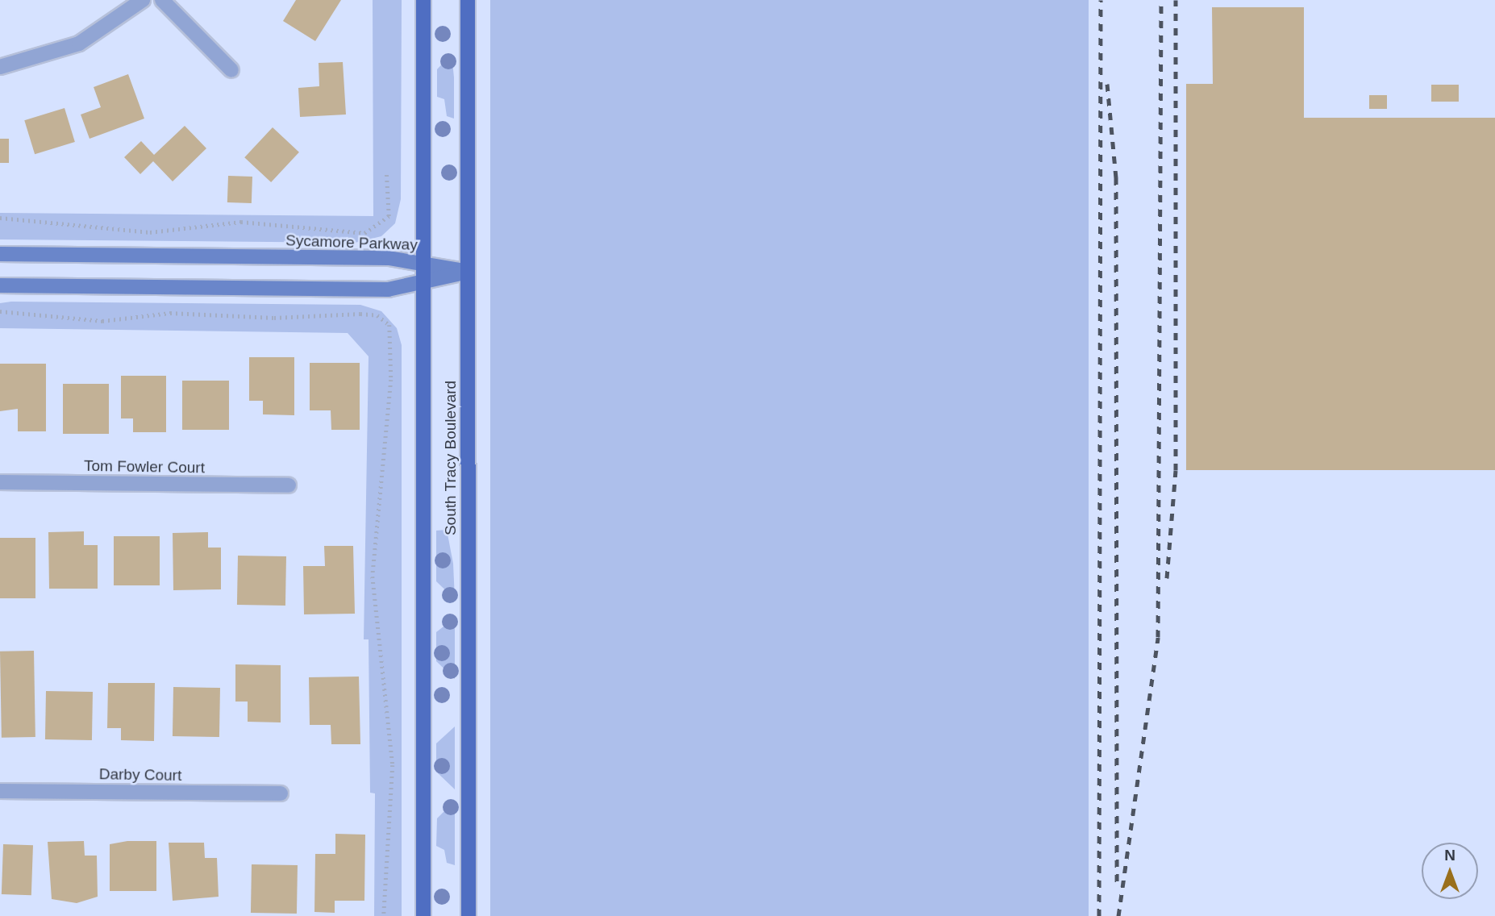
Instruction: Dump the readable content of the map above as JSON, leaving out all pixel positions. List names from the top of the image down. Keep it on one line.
{"streets":{"main road":["Sycamore Parkway","South Tracy Boulevard"],"street":["Tom Fowler Court","Darby Court"]},"crossings":[["Sycamore Parkway","South Tracy Boulevard"]],"north":"top"}
